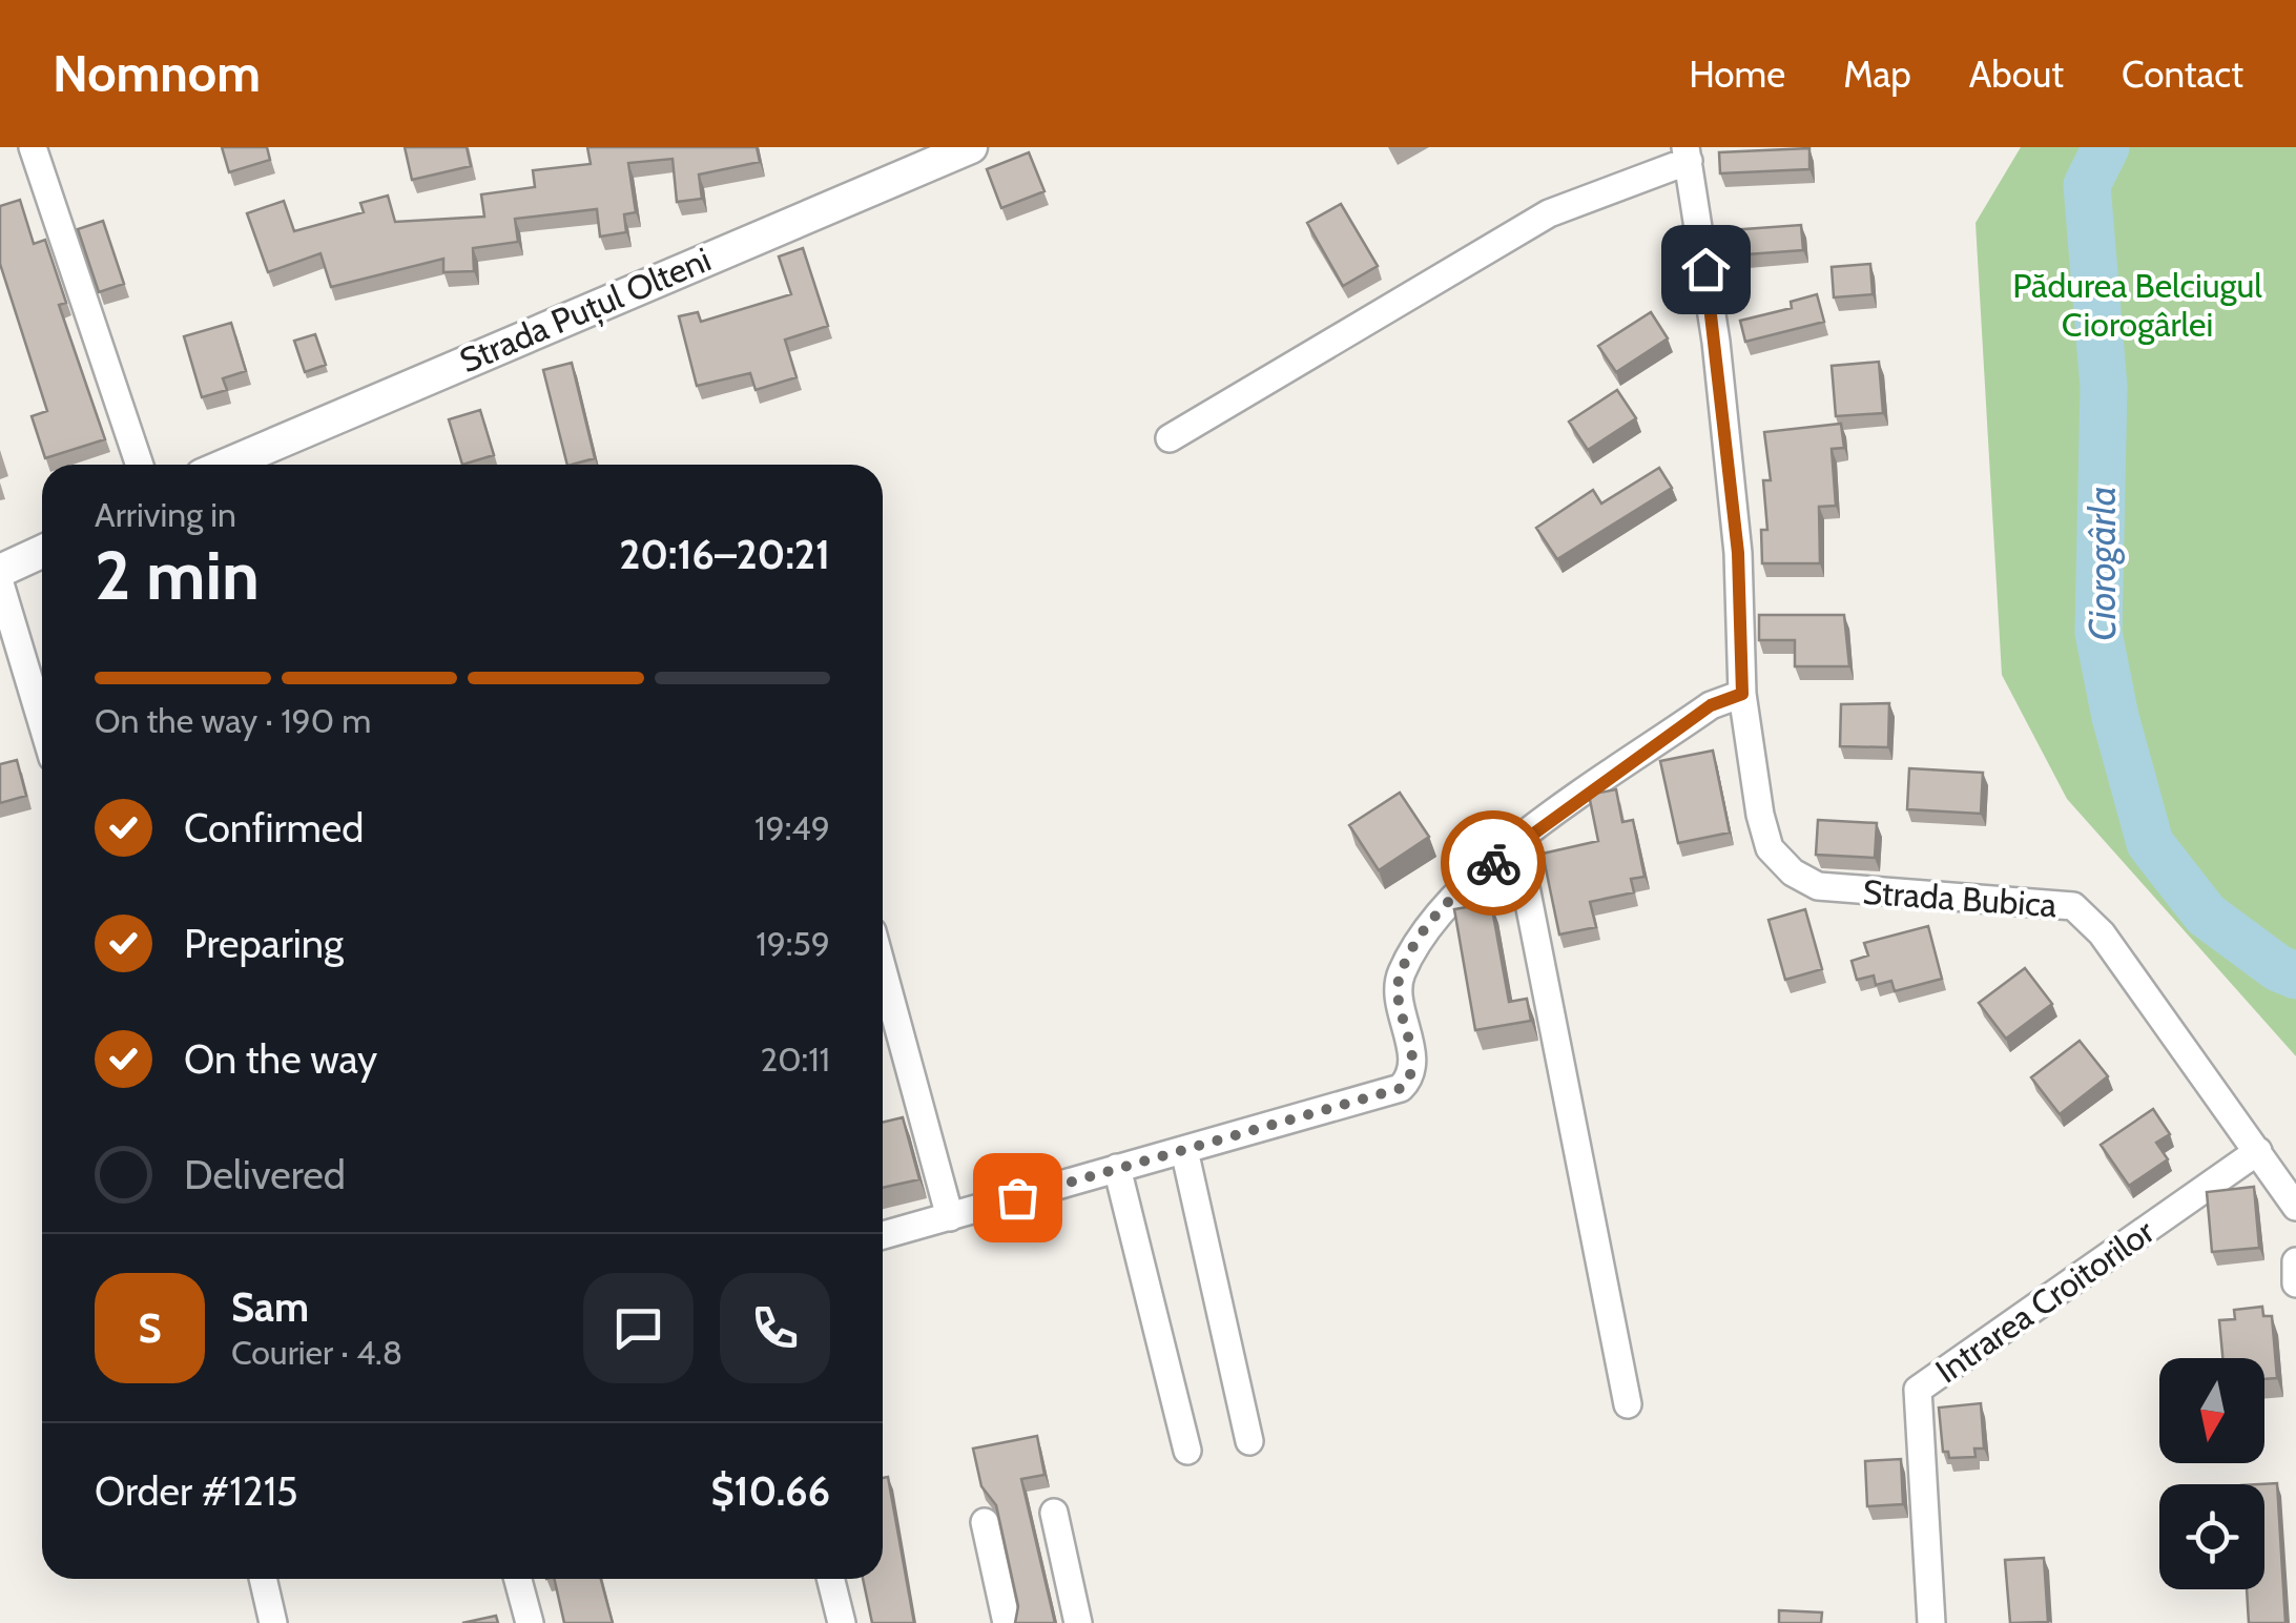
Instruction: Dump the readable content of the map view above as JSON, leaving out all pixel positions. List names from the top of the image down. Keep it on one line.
{"streets":{"street":["Strada Puțul Olteni","Strada Bubica","Intrarea Croitorilor"]},"crossings":[["Strada Bubica","Intrarea Croitorilor"]],"water":["Ciorogârla"],"parks":["Pădurea Belciugul Ciorogârlei"],"north":"bottom","page":{"header":"Nomnom","nav":["Home","Map","About","Contact"],"heading":["2 min","Arriving in","20:16–20:21"],"panel":["Sam","Courier · 4.8","Order #1215","$10.66"],"bar":"On the way · 190 m","list":[["Confirmed","19:49"],["Preparing","19:59"],["On the way","20:11"],"Delivered"],"round":"S"}}
